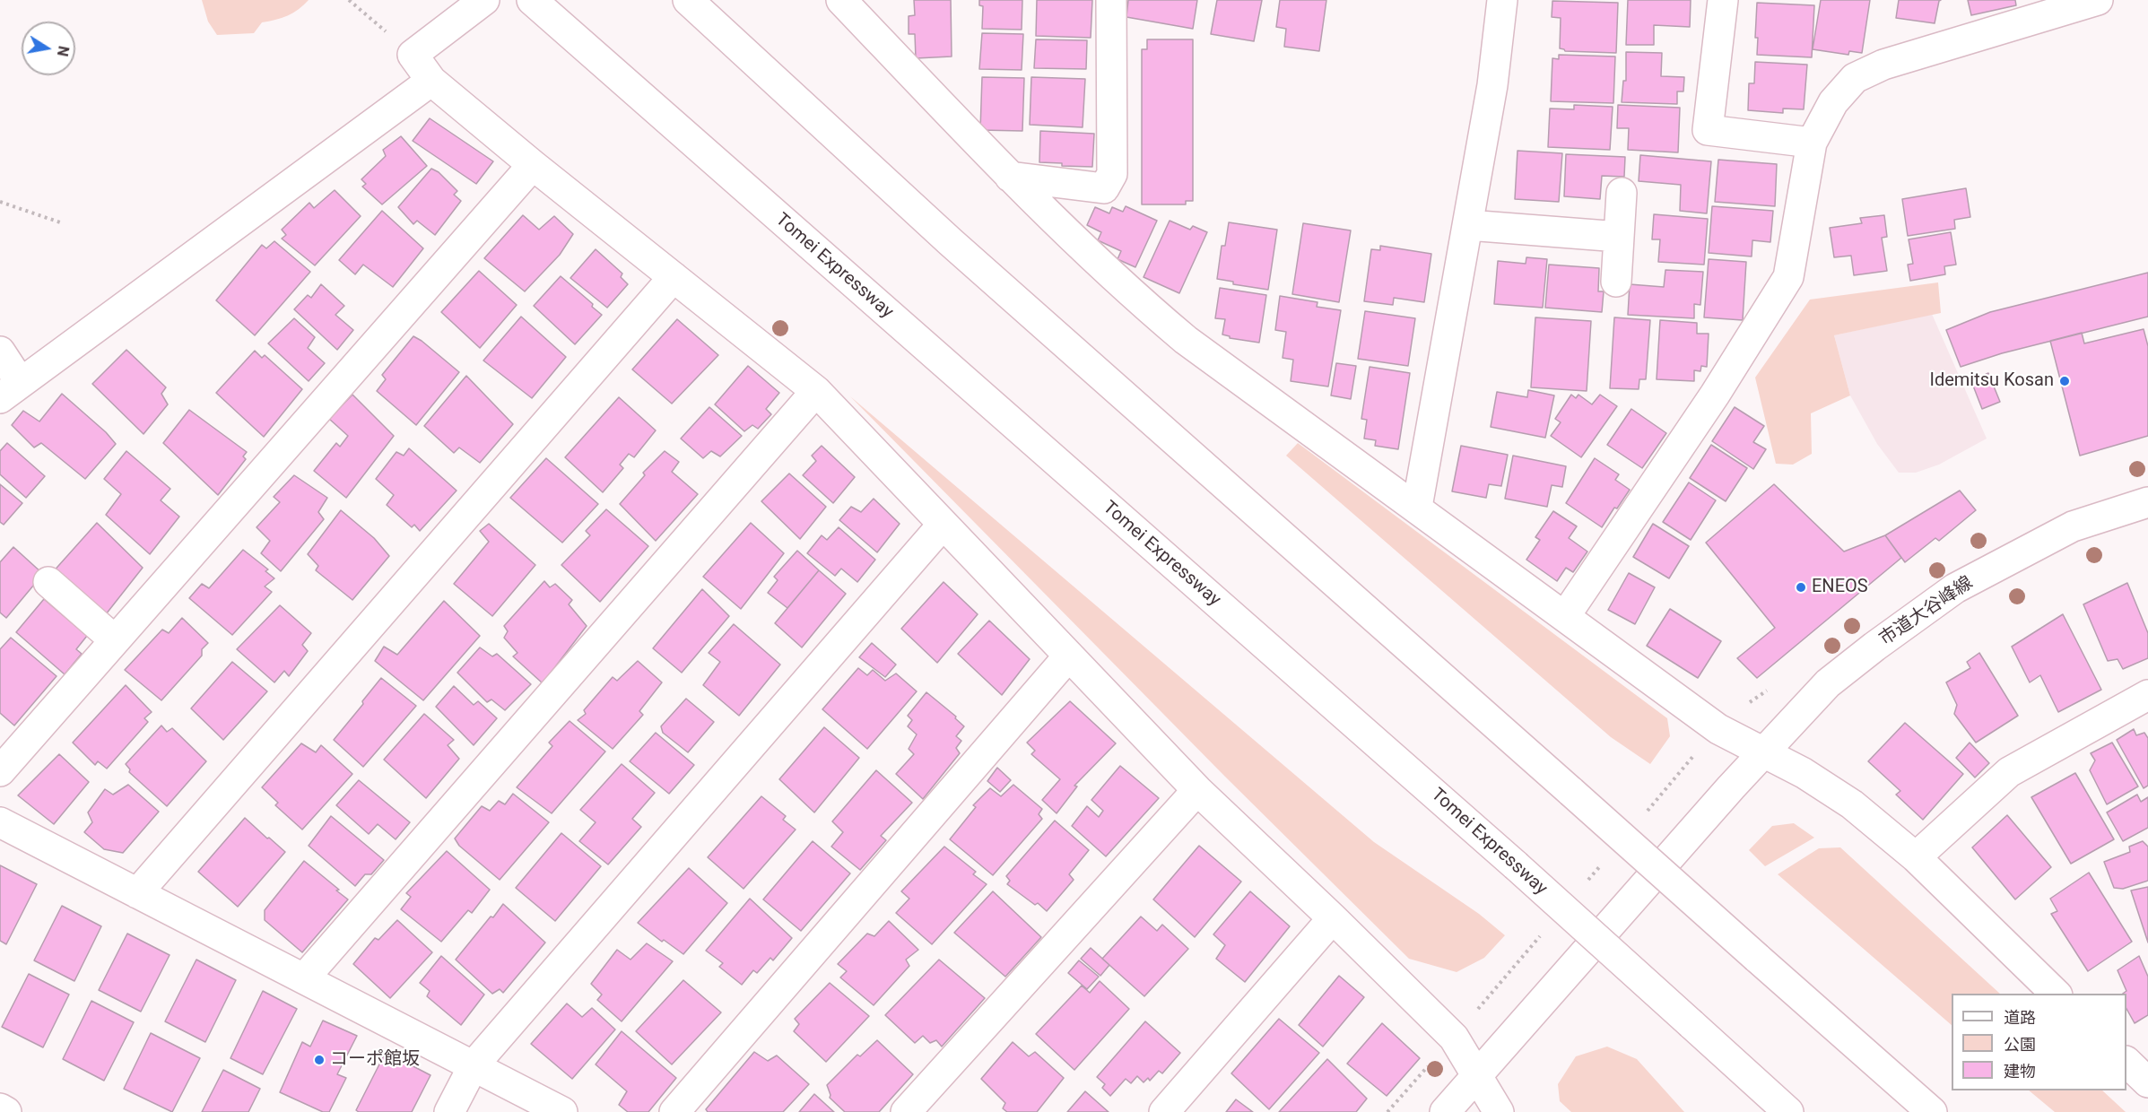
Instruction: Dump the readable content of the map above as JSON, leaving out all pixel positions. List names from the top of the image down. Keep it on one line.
{"streets":{"main road":["Tomei Expressway","市道大谷峰線"]},"places":["Idemitsu Kosan","ENEOS","コーポ館坂"],"legend":["道路","公園","建物"],"north":"right"}
